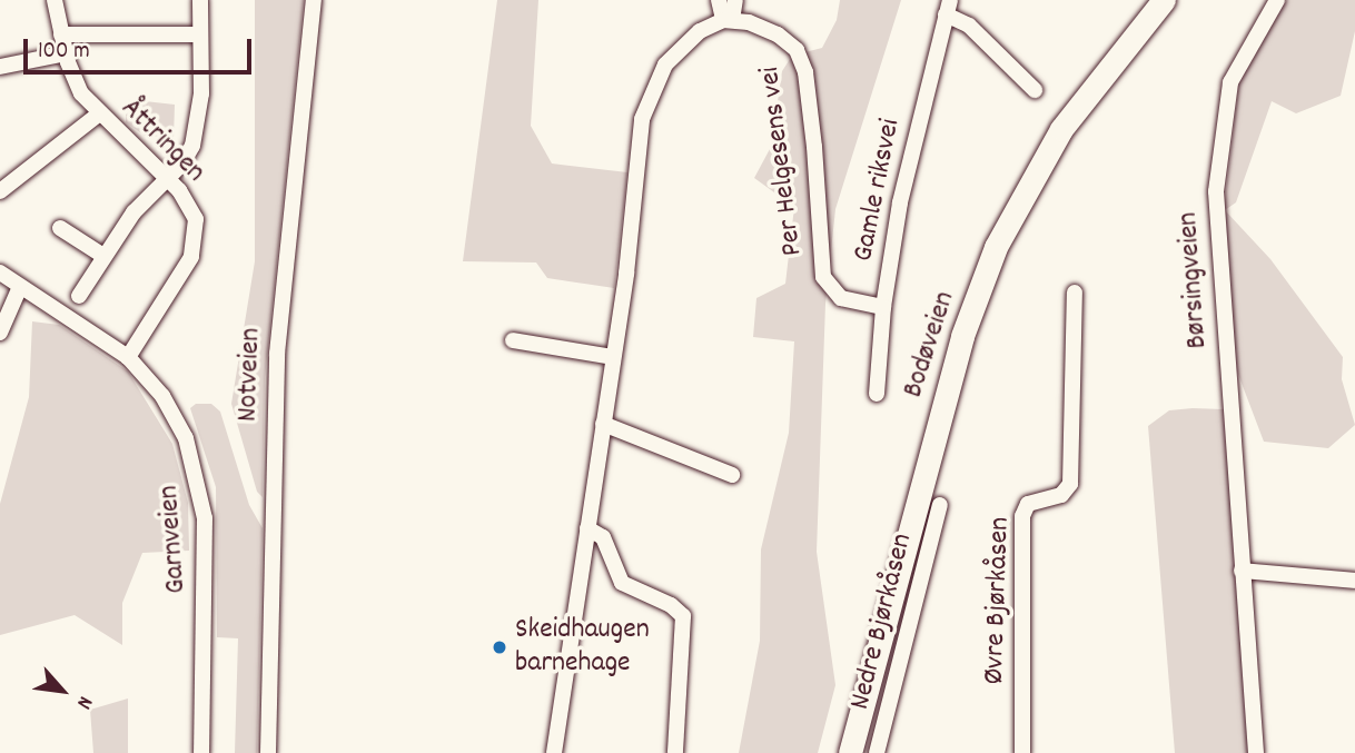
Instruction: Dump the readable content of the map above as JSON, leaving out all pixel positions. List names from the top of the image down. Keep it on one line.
{"streets":{"main road":["Bodøveien"],"street":["Åttringen","Per Helgesens vei","Gamle riksvei","Børsingveien","Notveien","Garnveien","Øvre Bjørkåsen","Nedre Bjørkåsen"]},"crossings":[["Åttringen","Garnveien"],["Per Helgesens vei","Gamle riksvei"]],"places":["Skeidhaugen barnehage"],"scale_bar":"100 m","north":"bottom right"}
